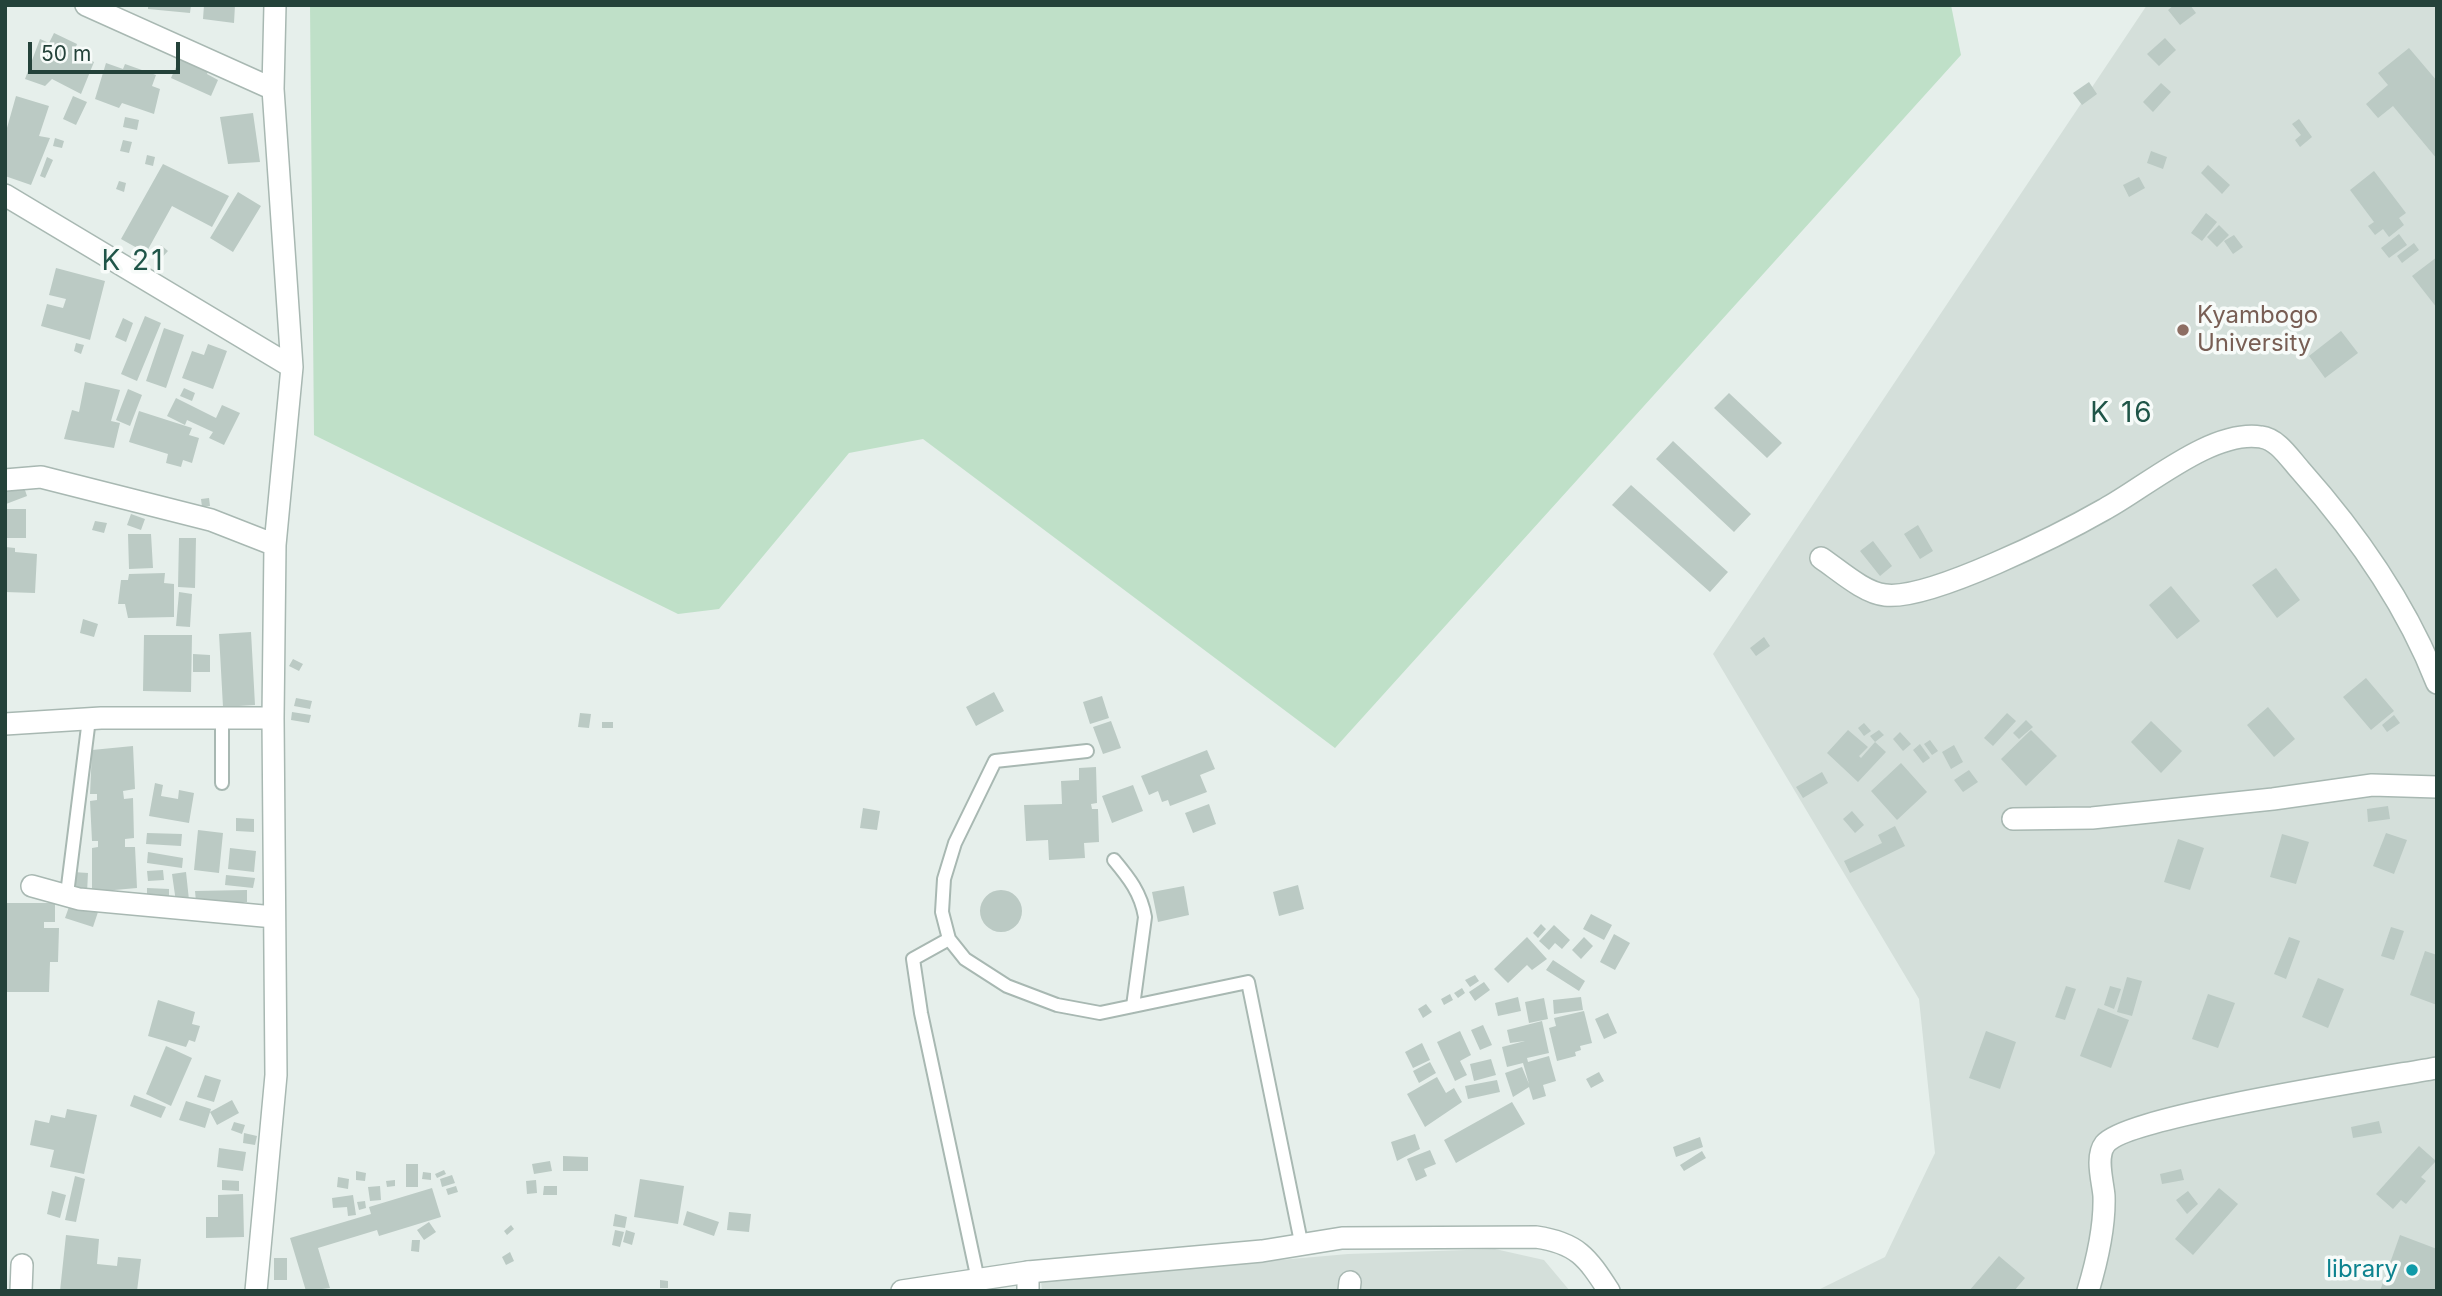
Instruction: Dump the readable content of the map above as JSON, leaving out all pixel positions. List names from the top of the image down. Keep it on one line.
{"districts":["K 21","K 16"],"places":["Kyambogo University","library"],"scale_bar":"50 m"}
